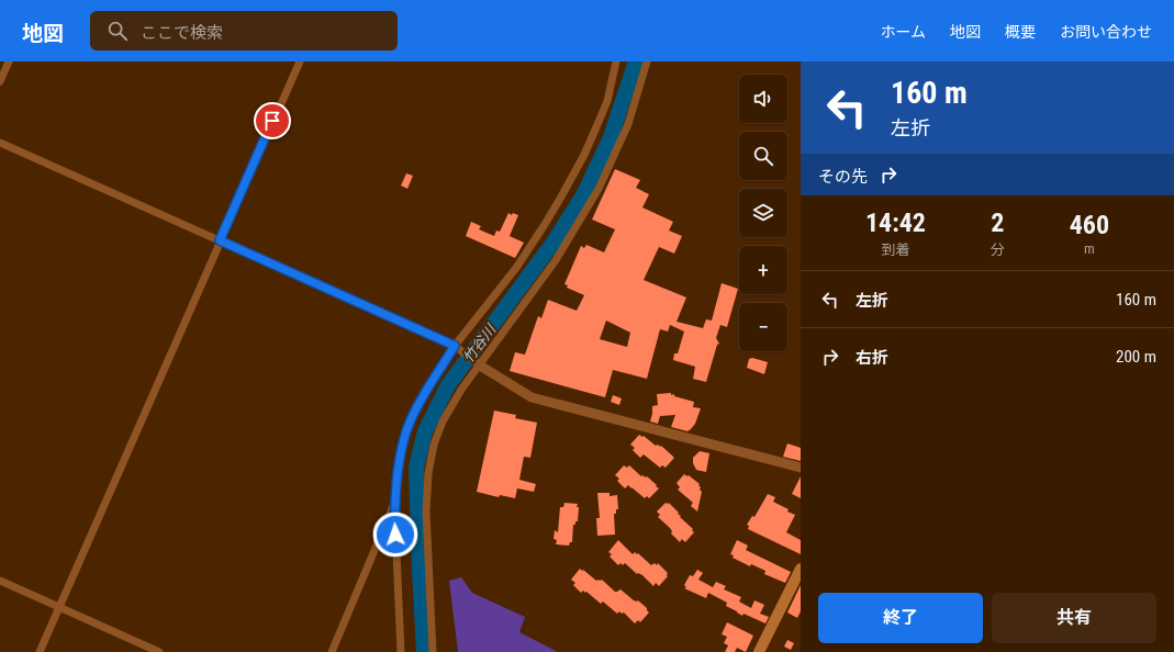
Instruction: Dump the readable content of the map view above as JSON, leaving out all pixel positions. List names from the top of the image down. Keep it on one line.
{"water":["竹谷川"],"page":{"header":"地図","search":"ここで検索","nav":["ホーム","地図","概要","お問い合わせ"],"turn":["160 m","左折"],"map_buttons":["+","−"],"then":"その先","eta":["14:42","到着","2","分","460","m"],"list":[{"name":"左折","value":"160 m"},{"name":"右折","value":"200 m"}],"buttons":["終了","共有"]}}
